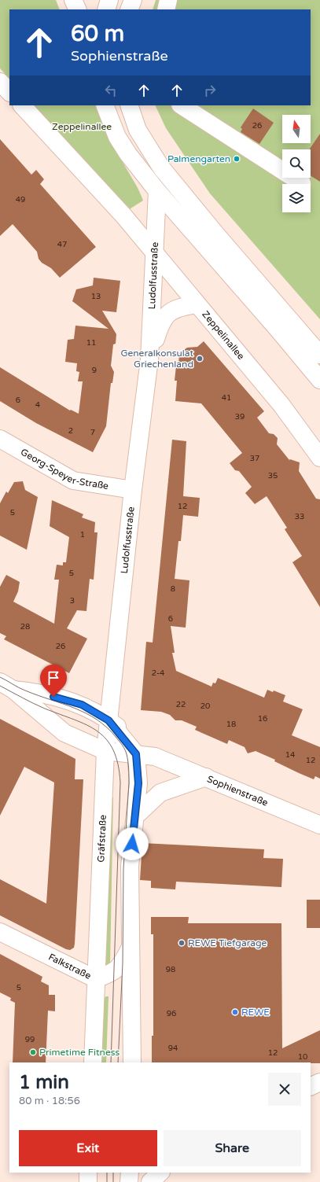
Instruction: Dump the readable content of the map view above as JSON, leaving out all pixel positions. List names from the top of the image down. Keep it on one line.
{"streets":{"street":["Ludolfusstraße","Zeppelinallee","Georg-Speyer-Straße","Sophienstraße","Gräfstraße","Falkstraße"]},"crossings":[["Ludolfusstraße","Zeppelinallee"],["Ludolfusstraße","Georg-Speyer-Straße"],["Ludolfusstraße","Sophienstraße"],["Ludolfusstraße","Gräfstraße"],["Sophienstraße","Gräfstraße"],["Gräfstraße","Falkstraße"]],"parks":["Zeppelinallee"],"places":["Palmengarten","Generalkonsulat Griechenland","REWE Tiefgarage","REWE","Primetime Fitness"],"house_numbers":["26","49","47","13","11","9","41","6","4","39","2","7","37","35","12","5","33","1","5","8","3","6","28","26","2-4","22","20","16","18","14","12","98","5","96","99","94","12","10"],"north":"top","page":{"turn":["60 m","Sophienstraße"],"heading":["1 min","80 m · 18:56"],"buttons":["Exit","Share"]}}
